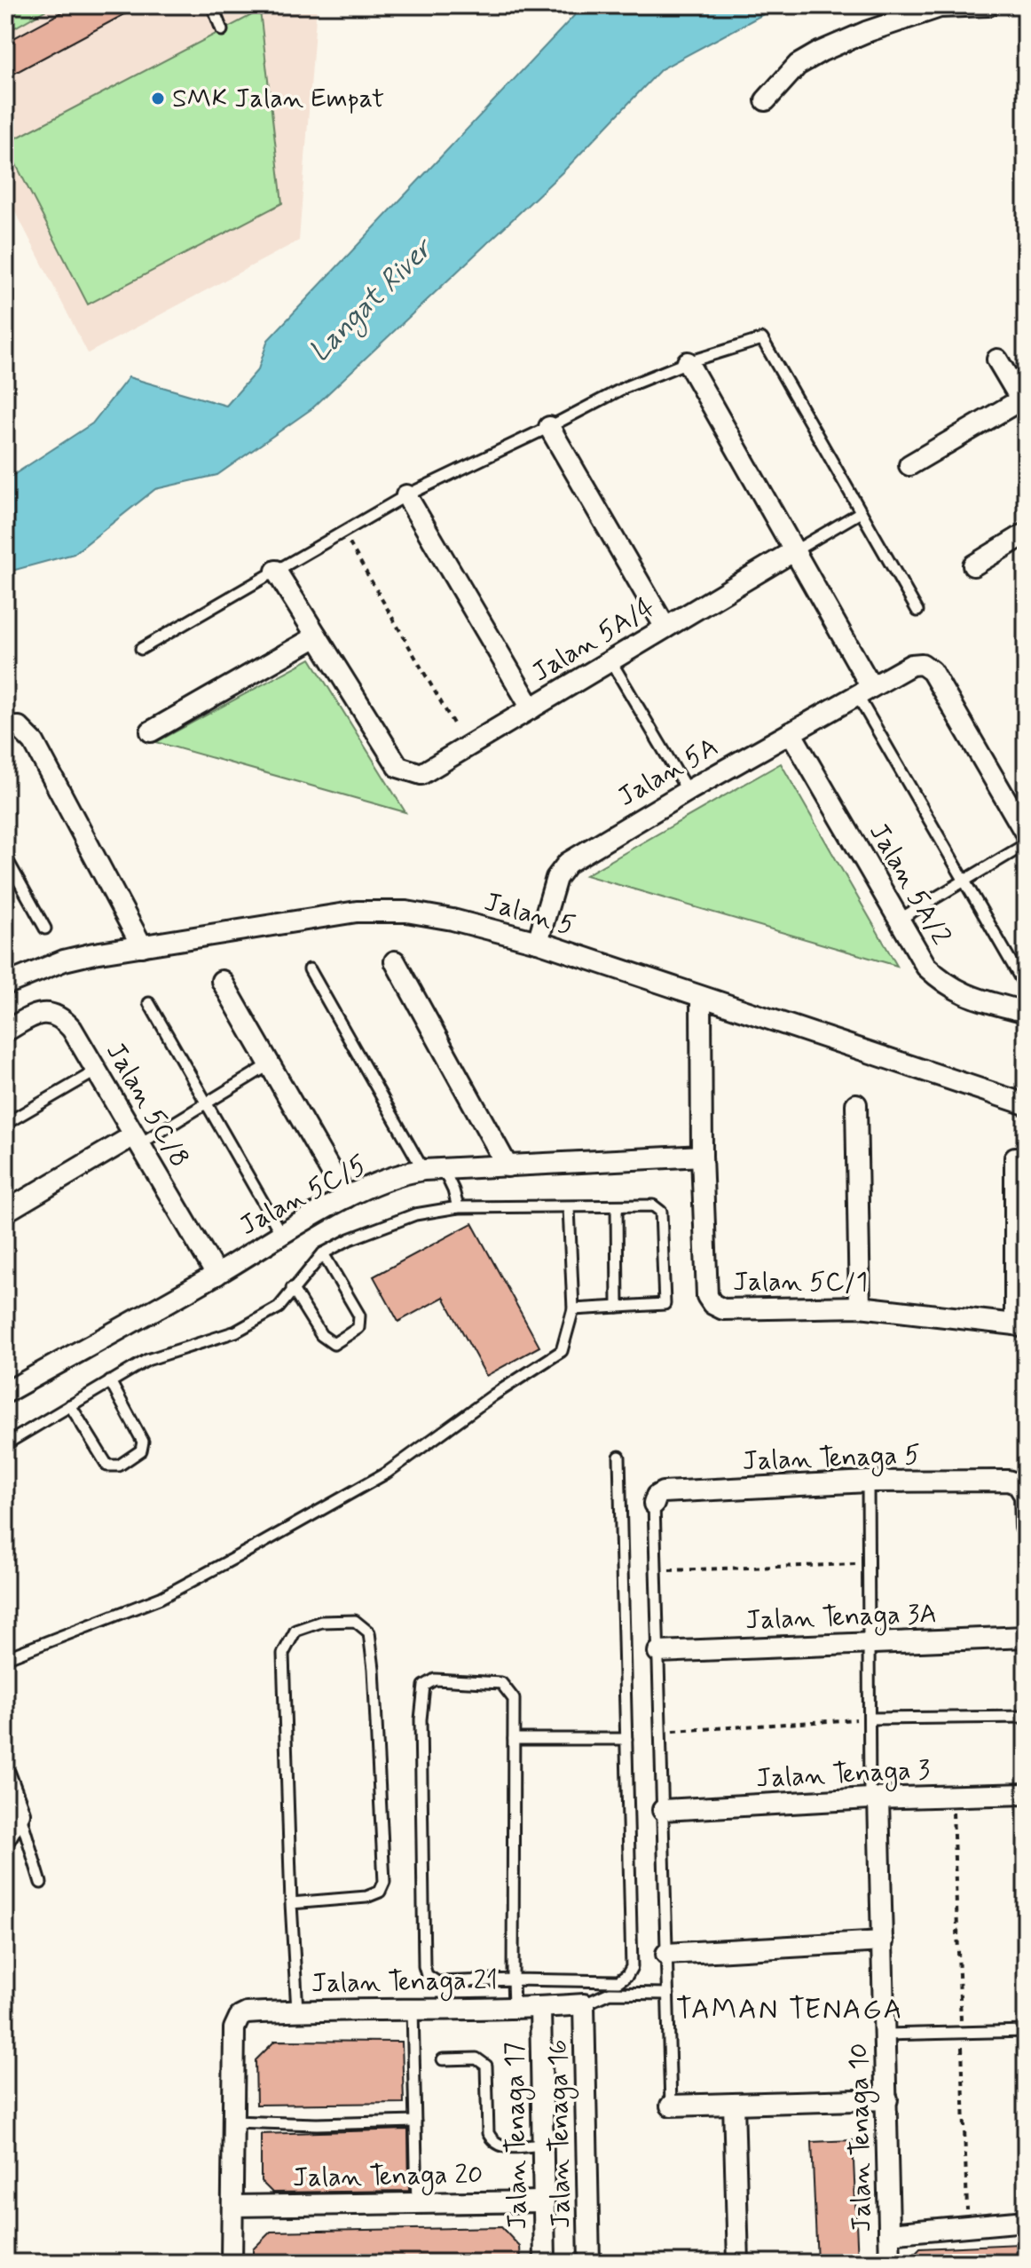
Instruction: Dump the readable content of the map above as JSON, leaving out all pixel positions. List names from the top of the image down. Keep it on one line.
{"streets":{"street":["Jalan 5A/4","Jalan 5A","Jalan 5A/2","Jalan 5","Jalan 5C/8","Jalan 5C/5","Jalan 5C/1","Jalan Tenaga 5","Jalan Tenaga 3A","Jalan Tenaga 3","Jalan Tenaga 21","Jalan Tenaga 16","Jalan Tenaga 17","Jalan Tenaga 10","Jalan Tenaga 20"]},"crossings":[["Jalan 5A","Jalan 5A/2"],["Jalan 5A","Jalan 5"],["Jalan 5","Jalan 5C/1"],["Jalan 5C/8","Jalan 5C/5"],["Jalan 5C/5","Jalan 5C/1"],["Jalan Tenaga 3","Jalan Tenaga 10"],["Jalan Tenaga 21","Jalan Tenaga 16"],["Jalan Tenaga 21","Jalan Tenaga 17"],["Jalan Tenaga 17","Jalan Tenaga 20"]],"districts":["TAMAN TENAGA"],"water":["Langat River"],"places":["SMK Jalan Empat"]}
